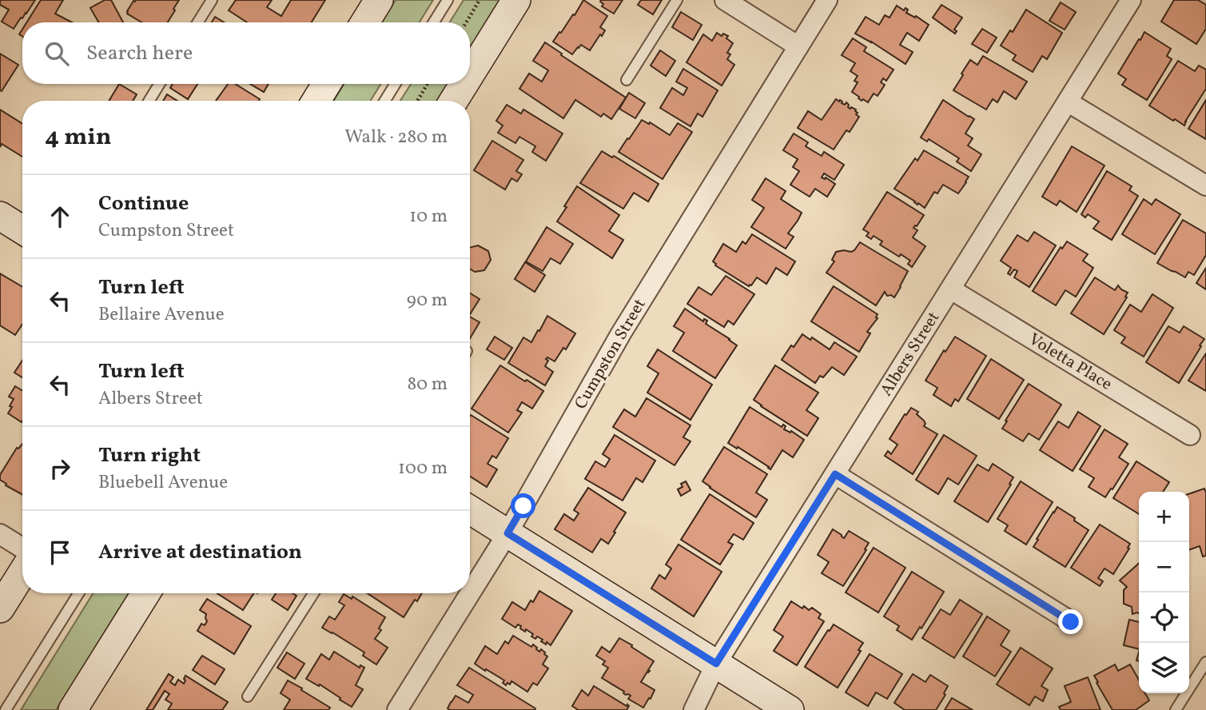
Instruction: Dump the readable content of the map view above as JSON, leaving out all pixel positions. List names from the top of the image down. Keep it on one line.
{"streets":{"street":["Cumpston Street","Albers Street","Voletta Place"]},"crossings":[["Albers Street","Voletta Place"]],"page":{"search":"Search here","heading":["4 min","Walk · 280 m"],"list":[["Continue","Cumpston Street","10 m"],["Turn left","Bellaire Avenue","90 m"],["Turn left","Albers Street","80 m"],["Turn right","Bluebell Avenue","100 m"],"Arrive at destination"],"map_buttons":["+","−"]}}
